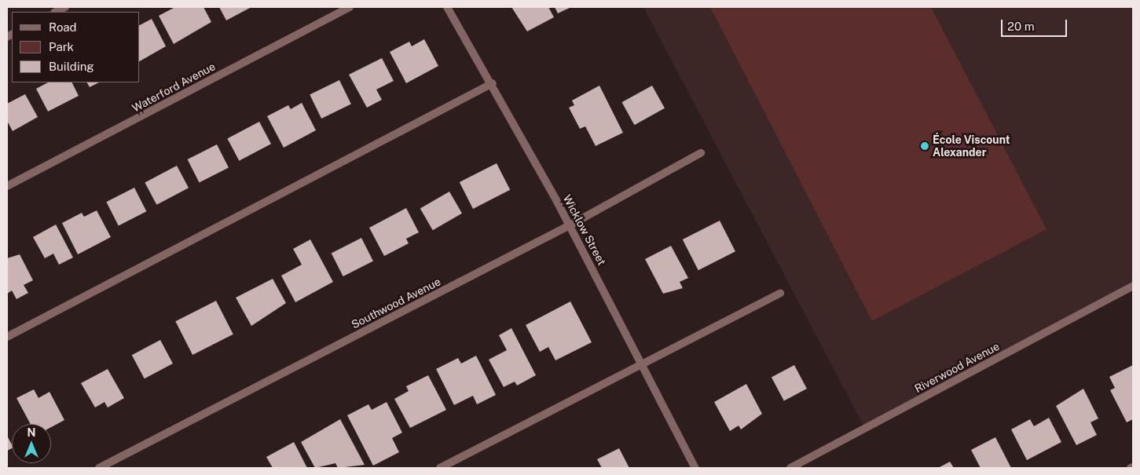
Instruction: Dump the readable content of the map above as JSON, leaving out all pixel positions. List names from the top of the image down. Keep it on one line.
{"streets":{"street":["Waterford Avenue","Wicklow Street","Southwood Avenue","Riverwood Avenue"]},"crossings":[["Wicklow Street","Southwood Avenue"]],"places":["École Viscount Alexander"],"legend":["Road","Park","Building"],"scale_bar":"20 m","north":"top"}
